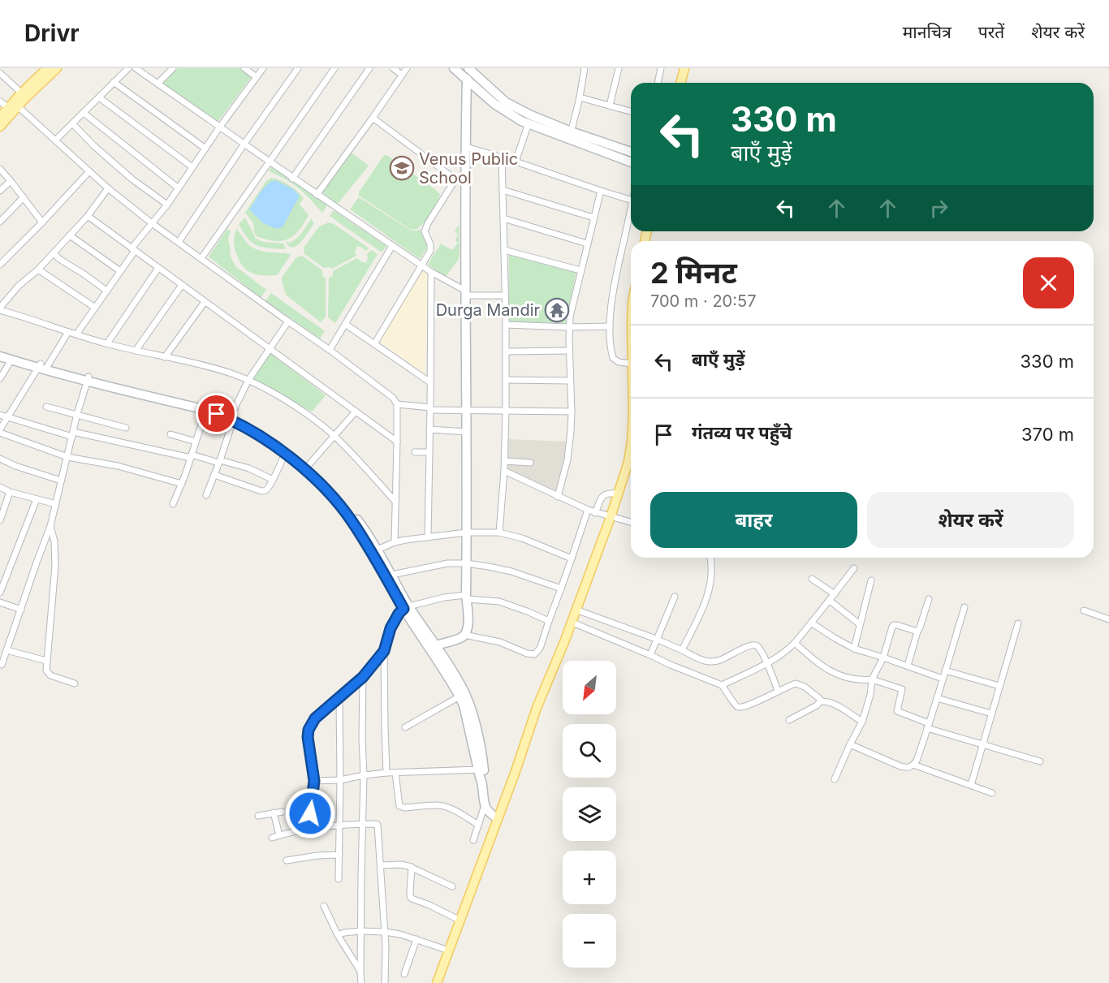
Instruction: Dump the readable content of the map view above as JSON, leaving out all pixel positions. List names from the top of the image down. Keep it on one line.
{"places":{"school or university":["Venus Public School"],"temple":["Durga Mandir"]},"north":"bottom left","page":{"header":"Drivr","nav":["मानचित्र","परतें","शेयर करें"],"turn":["330 m","बाएँ मुड़ें"],"heading":["2 मिनट","700 m · 20:57"],"list":[{"name":"बाएँ मुड़ें","value":"330 m"},{"name":"गंतव्य पर पहुँचे","value":"370 m"}],"buttons":["बाहर","शेयर करें"],"map_buttons":["+","−"]}}
